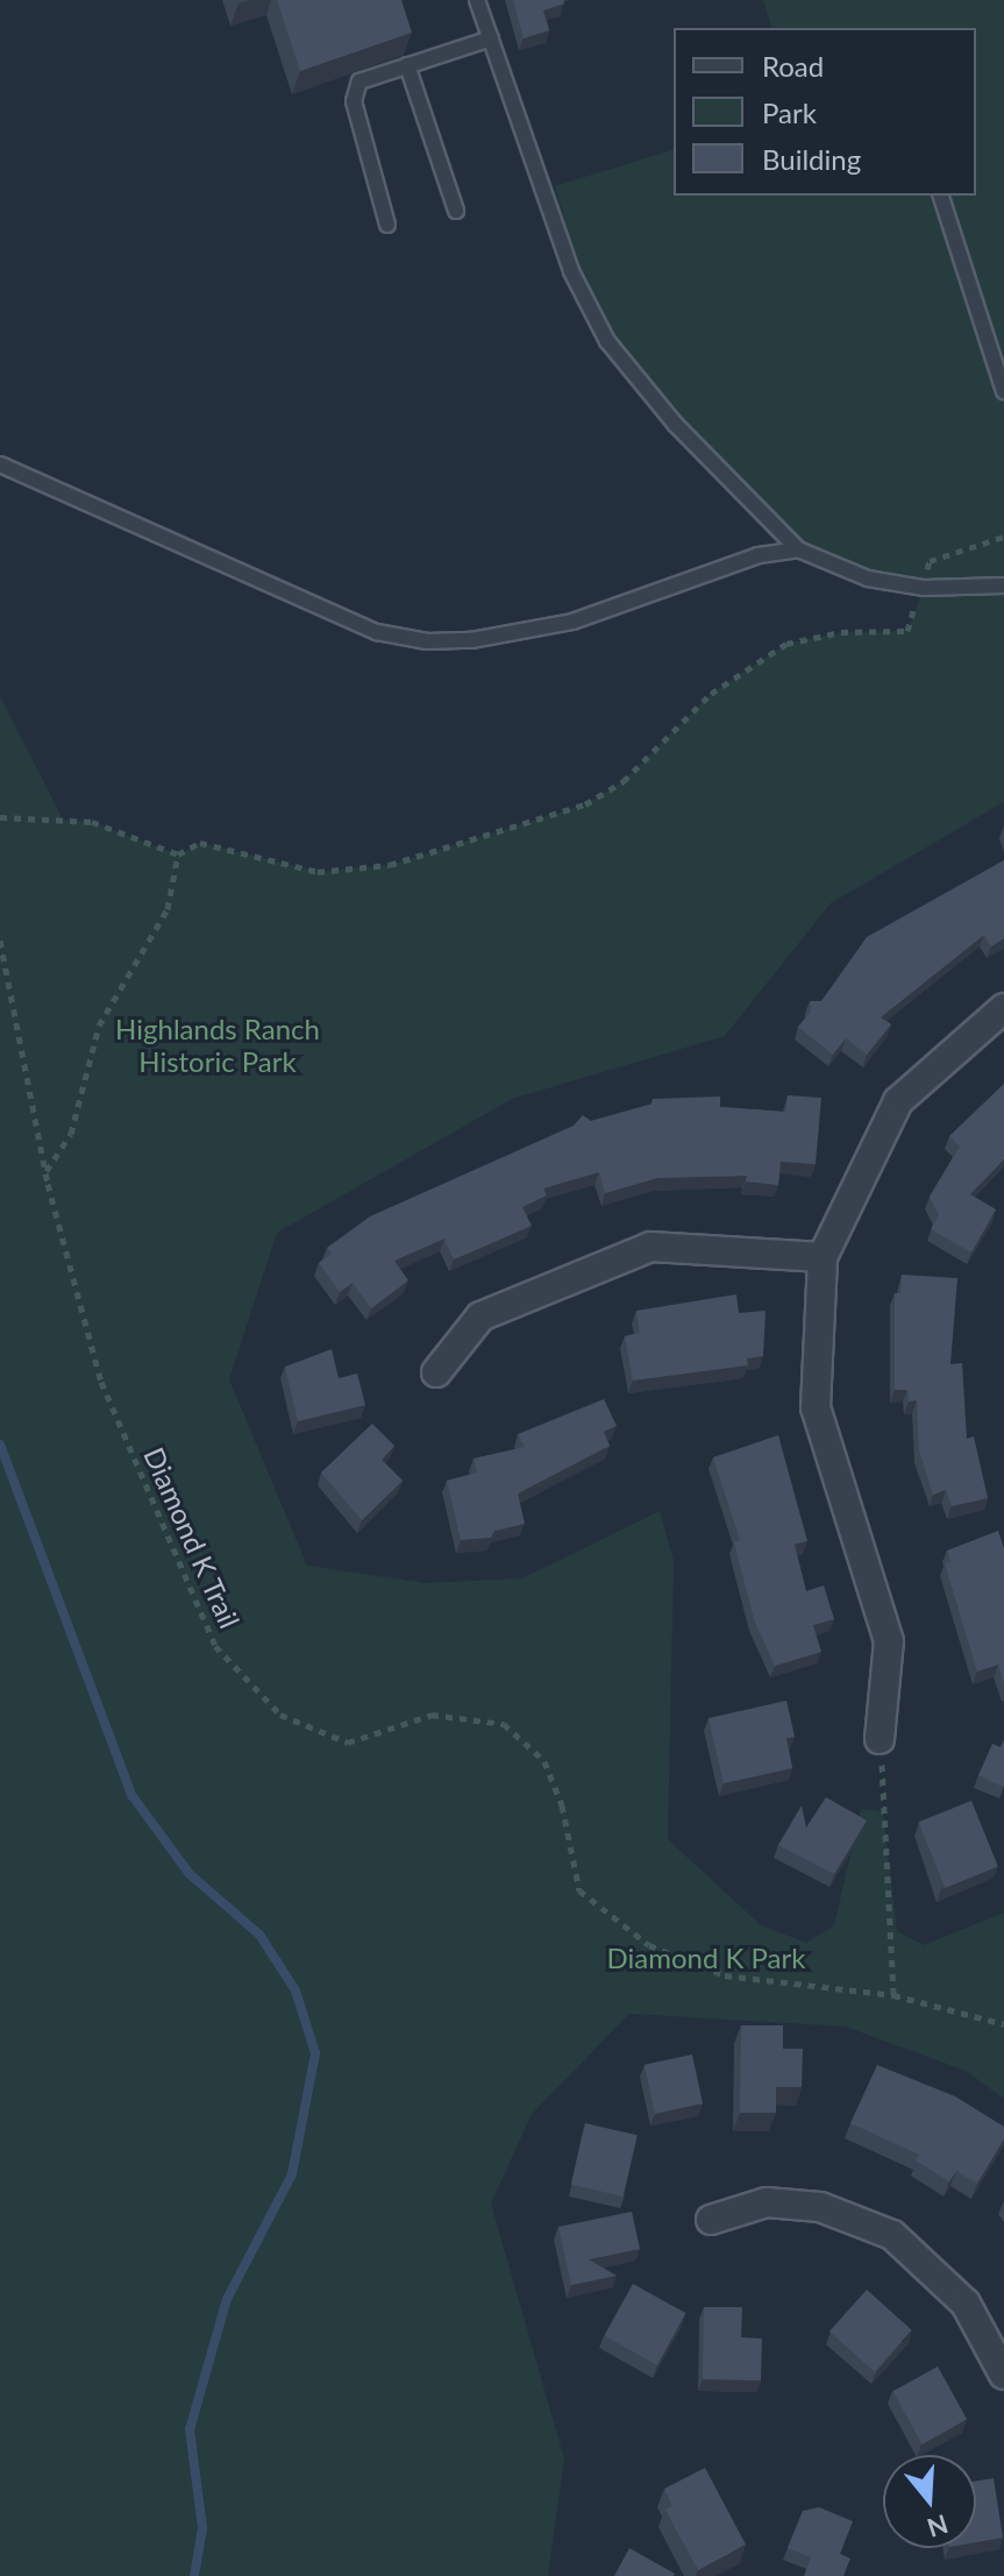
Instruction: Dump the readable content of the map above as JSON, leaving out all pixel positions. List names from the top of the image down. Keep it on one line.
{"streets":{"path":["Diamond K Trail"]},"parks":["Highlands Ranch Historic Park","Diamond K Park"],"legend":["Road","Park","Building"],"north":"bottom"}
